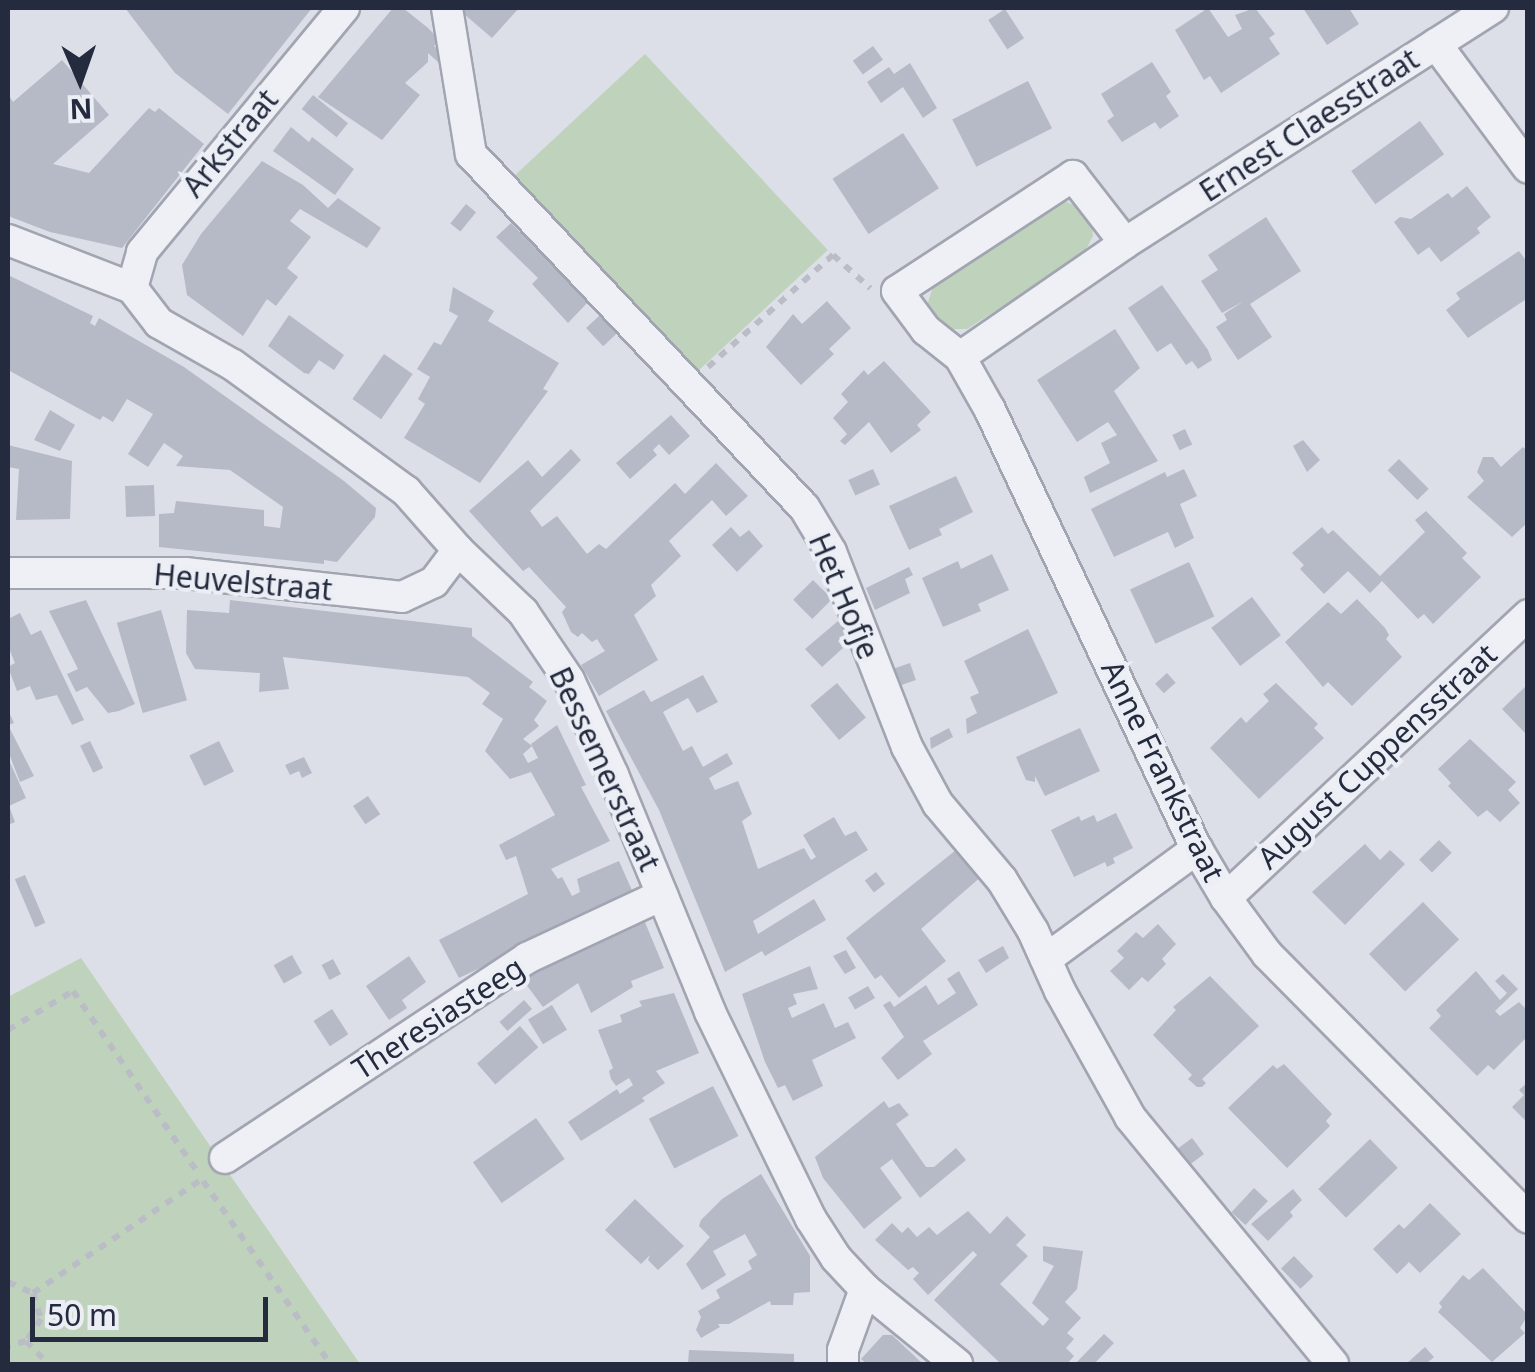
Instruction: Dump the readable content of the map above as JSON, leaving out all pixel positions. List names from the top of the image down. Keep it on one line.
{"streets":{"street":["Ernest Claesstraat","Arkstraat","Heuvelstraat","Het Hofje","August Cuppensstraat","Bessemerstraat","Anne Frankstraat","Theresiasteeg"]},"crossings":[["Ernest Claesstraat","Anne Frankstraat"],["Arkstraat","Bessemerstraat"],["Heuvelstraat","Bessemerstraat"],["August Cuppensstraat","Anne Frankstraat"],["Bessemerstraat","Theresiasteeg"]],"scale_bar":"50 m","north":"bottom"}
